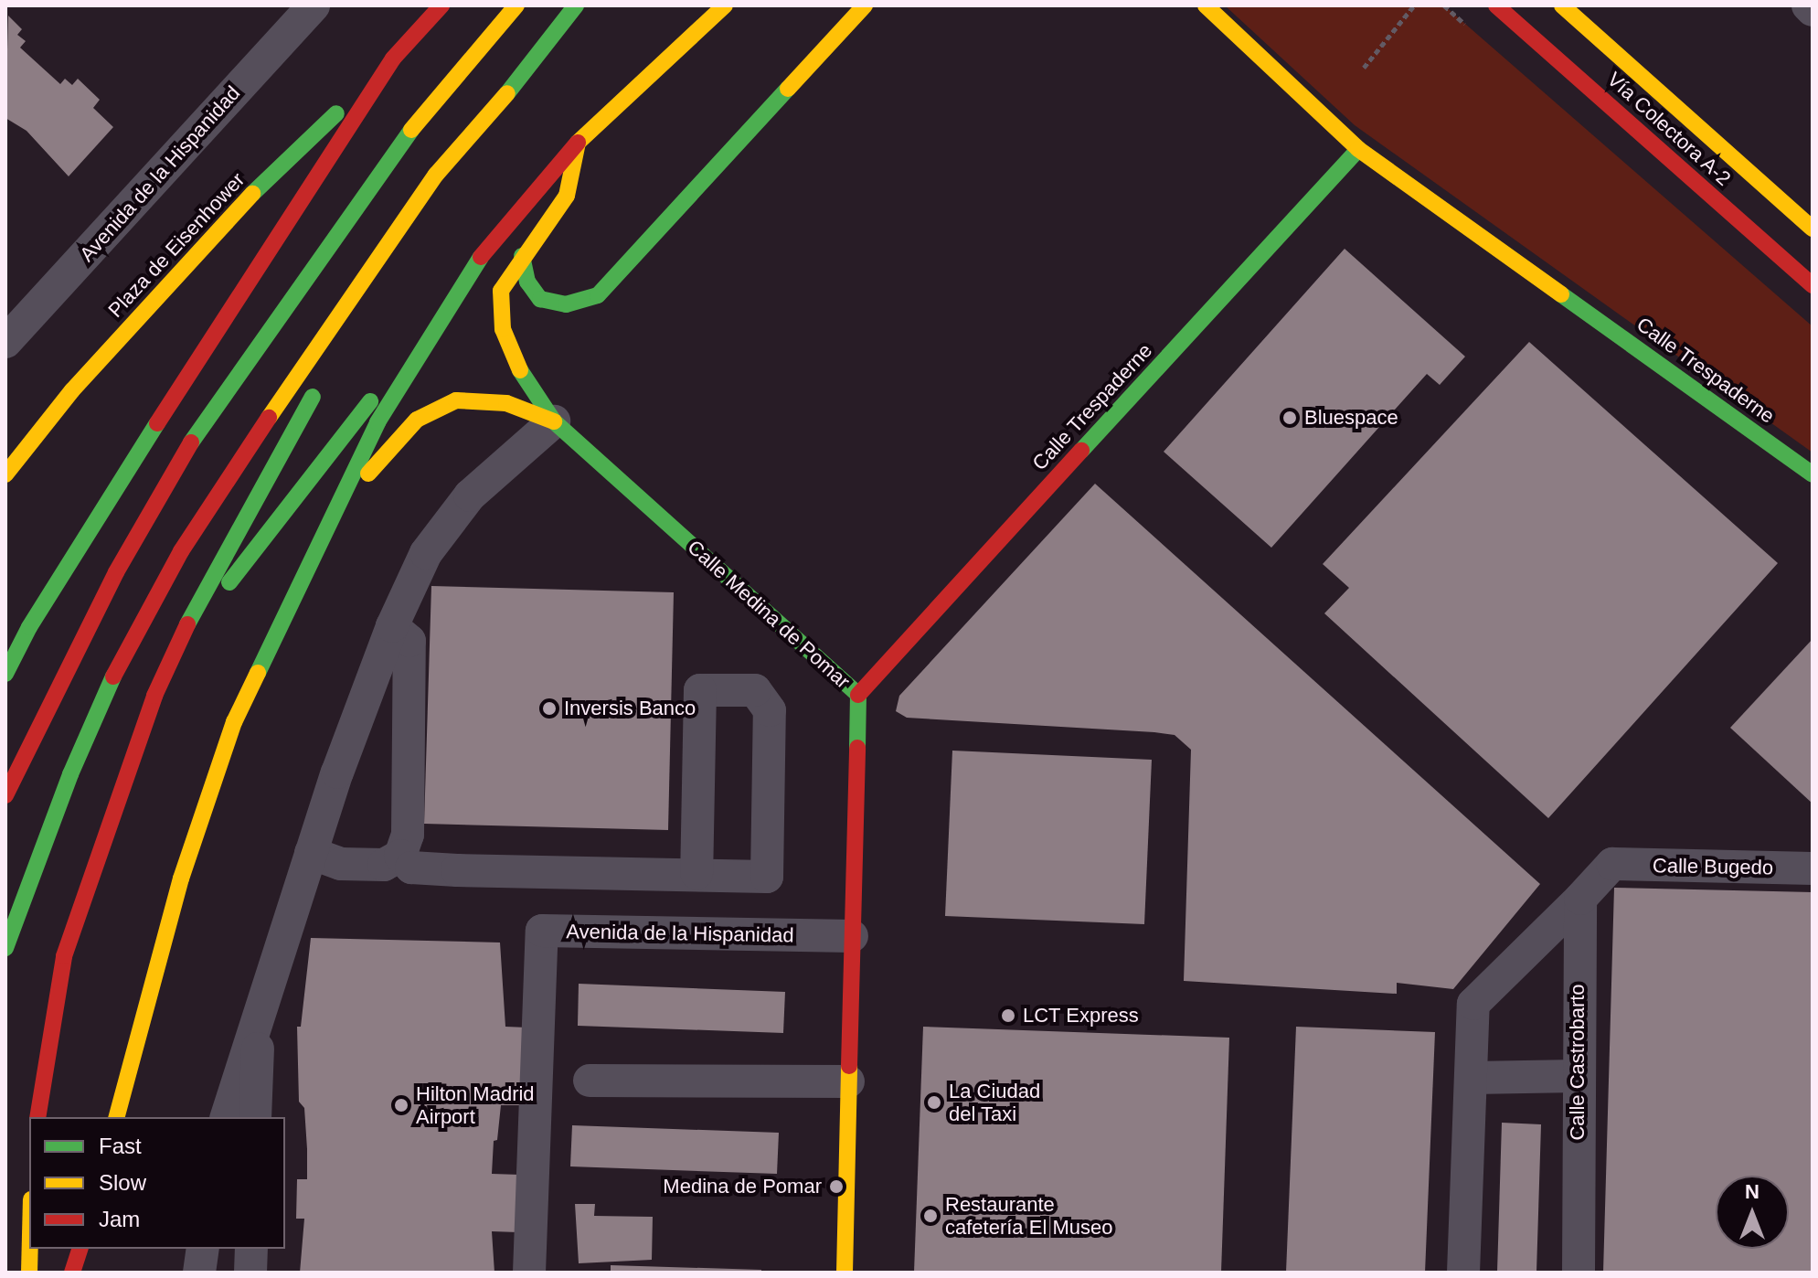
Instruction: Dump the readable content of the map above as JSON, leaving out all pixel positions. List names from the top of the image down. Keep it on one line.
{"streets":{"main road":["Vía Colectora A-2","Plaza de Eisenhower","Calle Trespaderne","Calle Medina de Pomar"],"street":["Avenida de la Hispanidad","Calle Bugedo","Calle Castrobarto"]},"crossings":[["Avenida de la Hispanidad","Calle Medina de Pomar"],["Calle Trespaderne","Calle Medina de Pomar"],["Calle Bugedo","Calle Castrobarto"]],"places":["Bluespace","Inversis Banco","LCT Express","La Ciudad del Taxi","Hilton Madrid Airport","Medina de Pomar","Restaurante cafetería El Museo"],"legend":["Fast","Slow","Jam"],"north":"top"}
